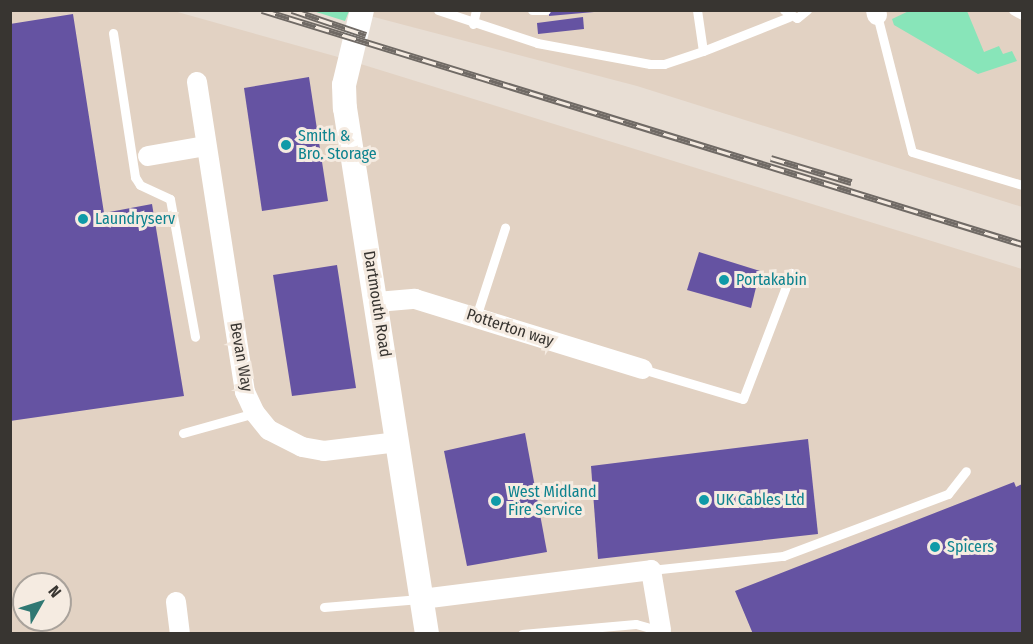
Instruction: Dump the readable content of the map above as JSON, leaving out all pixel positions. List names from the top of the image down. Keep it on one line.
{"streets":{"street":["Dartmouth Road","Potterton way","Bevan Way"]},"crossings":[["Dartmouth Road","Potterton way"],["Dartmouth Road","Bevan Way"]],"places":["Smith & Bro. Storage","Laundryserv","Portakabin","UK Cables Ltd","West Midland Fire Service","Spicers"],"north":"top right"}
